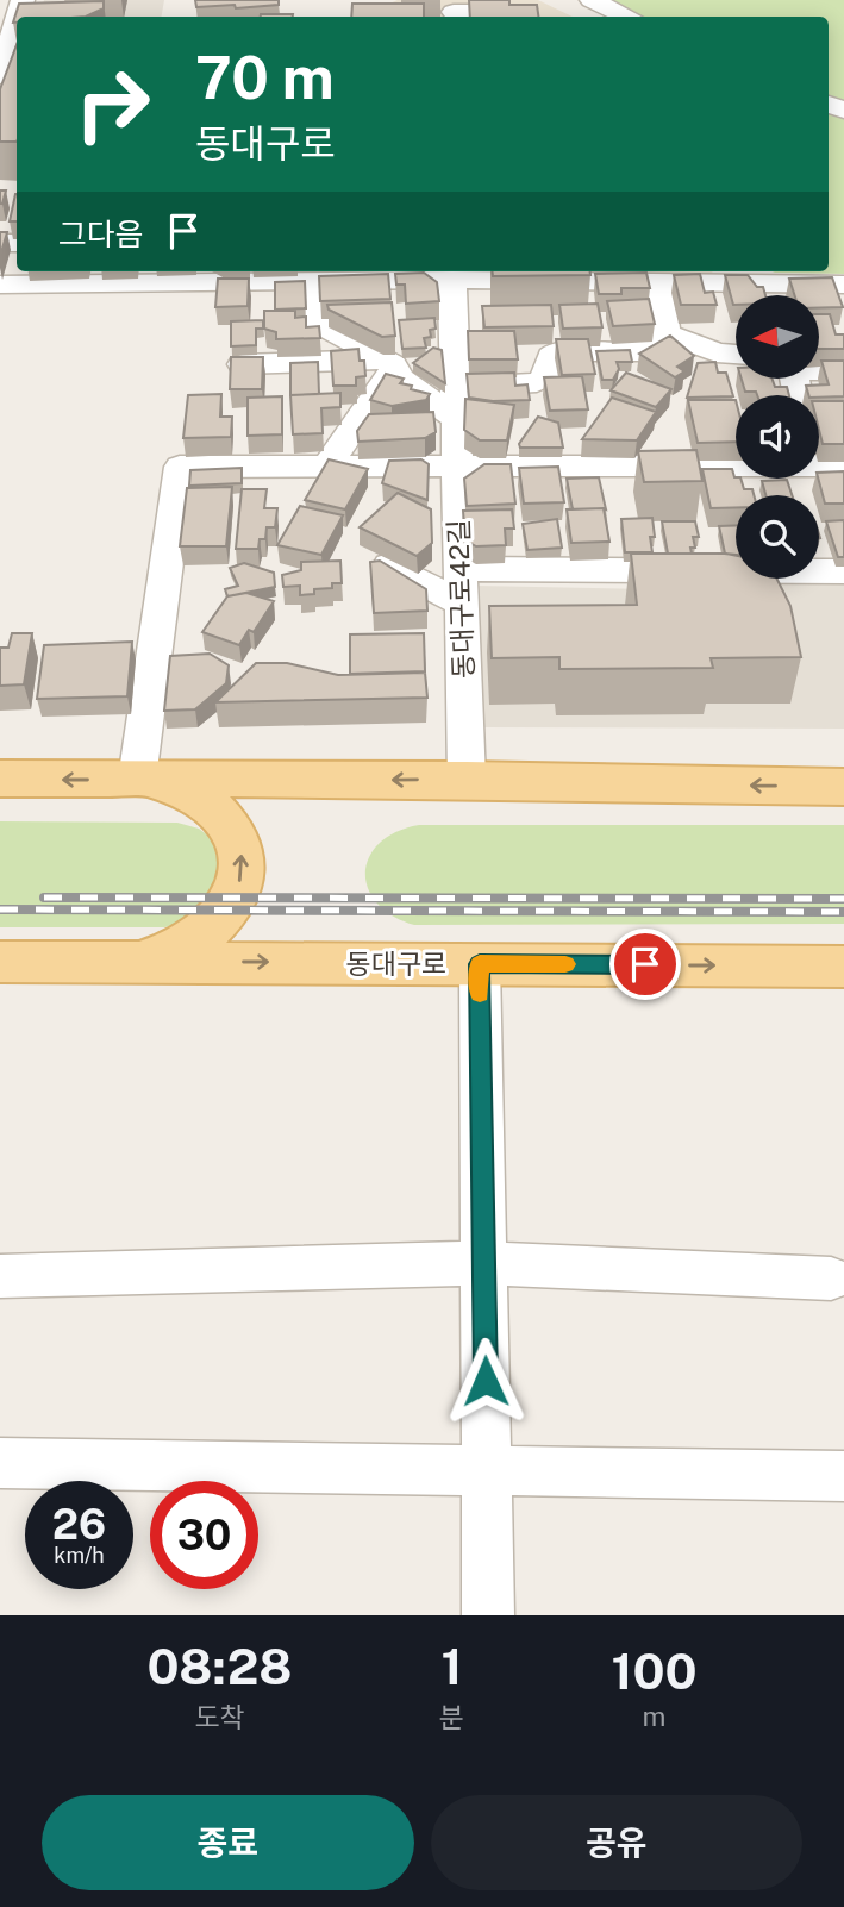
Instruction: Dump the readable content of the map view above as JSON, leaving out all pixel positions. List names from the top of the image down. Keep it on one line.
{"streets":{"main road":["동대구로"],"street":["동대구로42길"]},"north":"left","page":{"turn":["70 m","동대구로"],"then":"그다음","speed":"26 km/h","limit":"30","eta":["08:28","도착","1","분","100","m"],"buttons":["종료","공유"]}}
